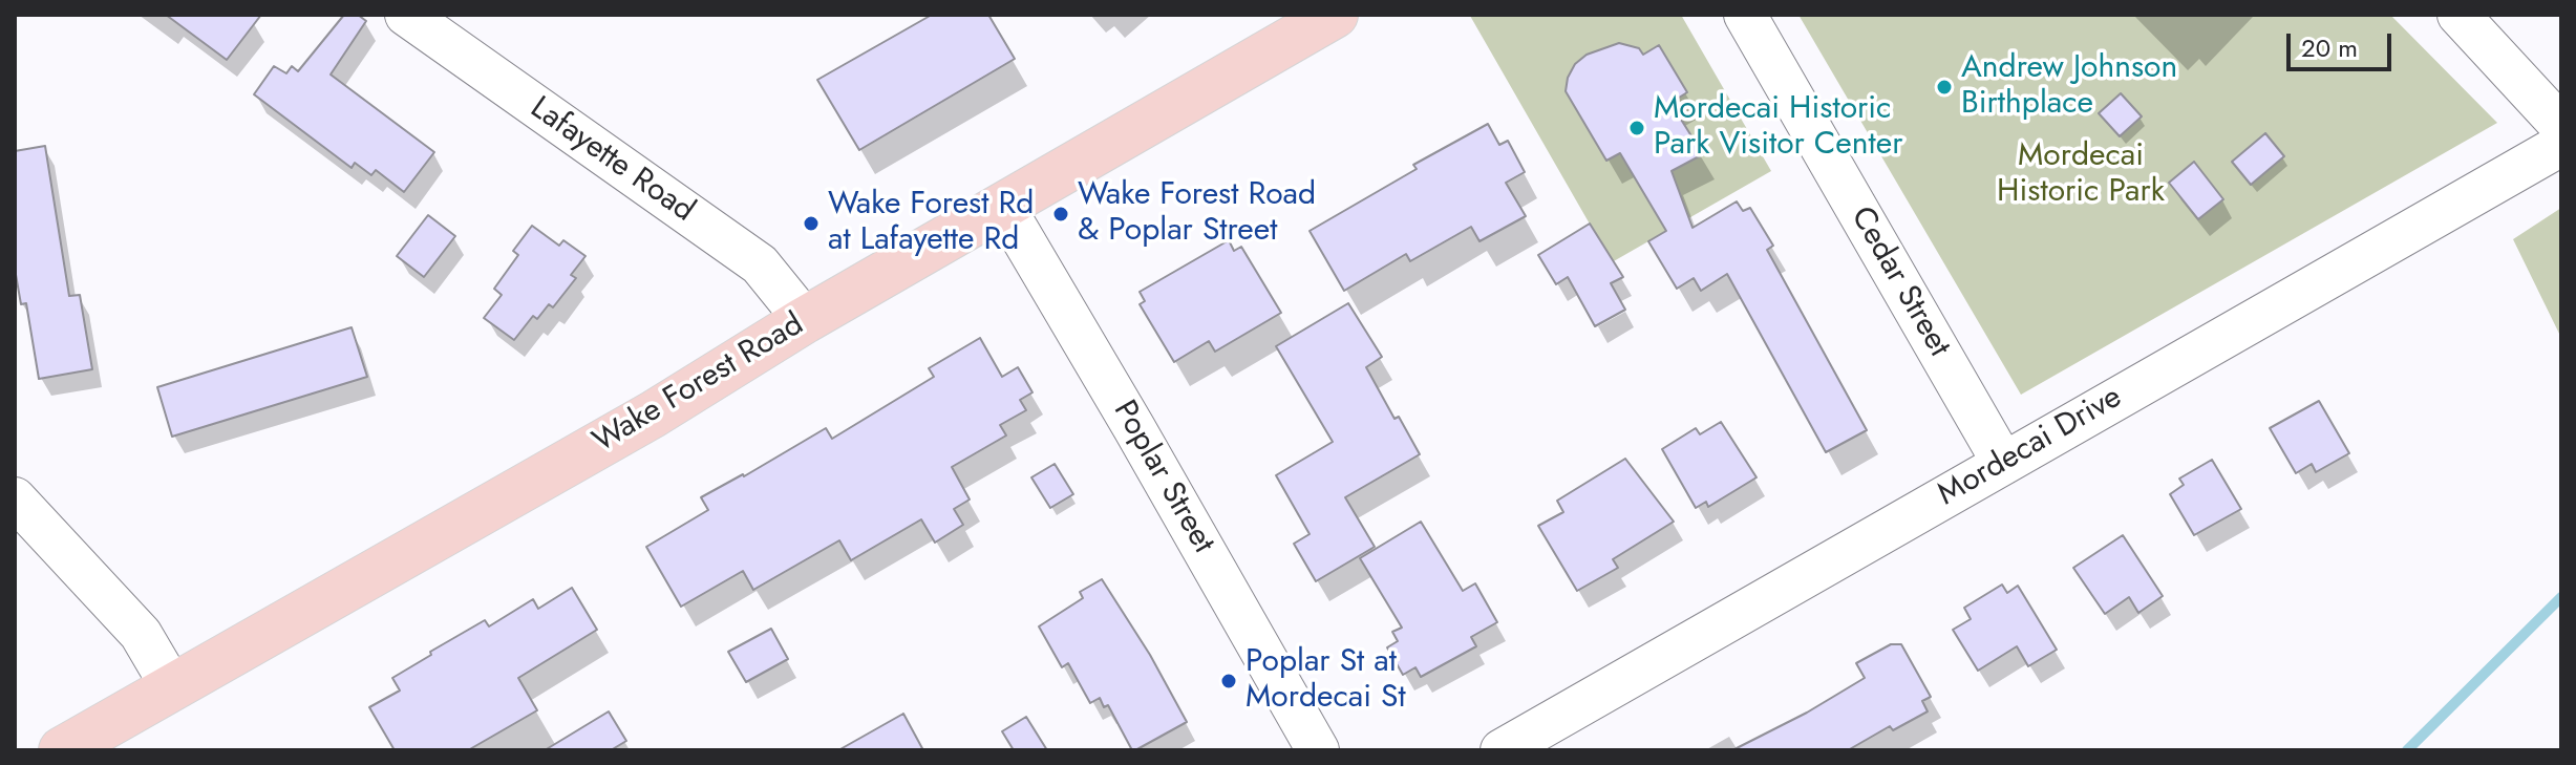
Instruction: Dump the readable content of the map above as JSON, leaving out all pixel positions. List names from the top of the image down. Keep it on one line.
{"streets":{"main road":["Wake Forest Road"],"street":["Lafayette Road","Cedar Street","Mordecai Drive","Poplar Street"]},"crossings":[["Lafayette Road","Wake Forest Road"],["Cedar Street","Mordecai Drive"],["Wake Forest Road","Poplar Street"]],"parks":["Mordecai Historic Park"],"places":["Andrew Johnson Birthplace","Mordecai Historic Park Visitor Center","Wake Forest Road & Poplar Street","Wake Forest Rd at Lafayette Rd","Poplar St at Mordecai St"],"scale_bar":"20 m"}
